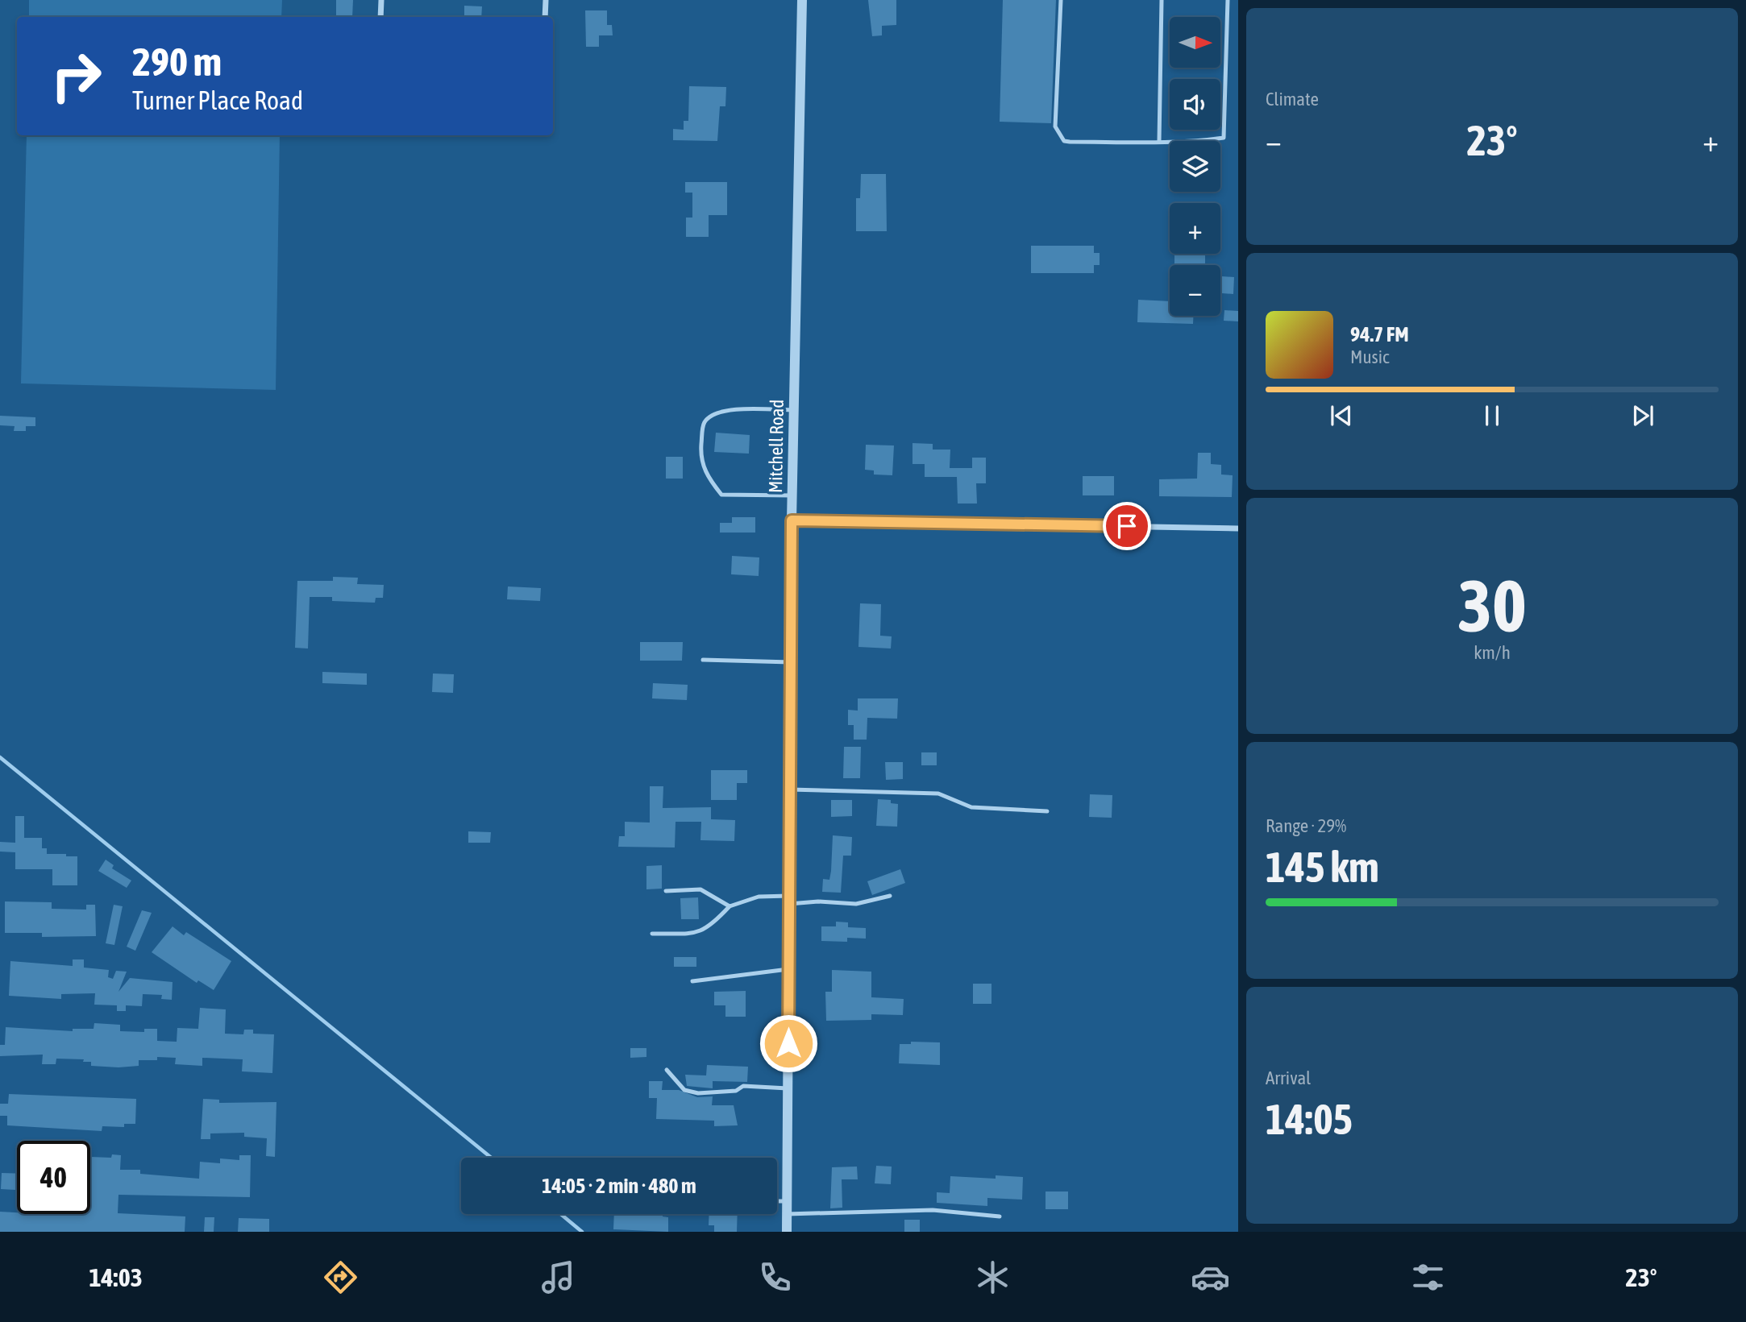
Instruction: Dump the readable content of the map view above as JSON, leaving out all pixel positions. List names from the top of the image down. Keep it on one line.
{"streets":{"street":["Mitchell Road"]},"north":"right","page":{"tile":["Climate",["30","km/h"],["Range · 29%","145 km"],["Arrival","14:05"]],"map_buttons":["+","−"],"turn":["290 m","Turner Place Road"],"heat":["−","23°","+"],"song":["94.7 FM","Music"],"limit":"40","trip":"14:05 · 2 min · 480 m","tabs":["14:03","23°"]}}
